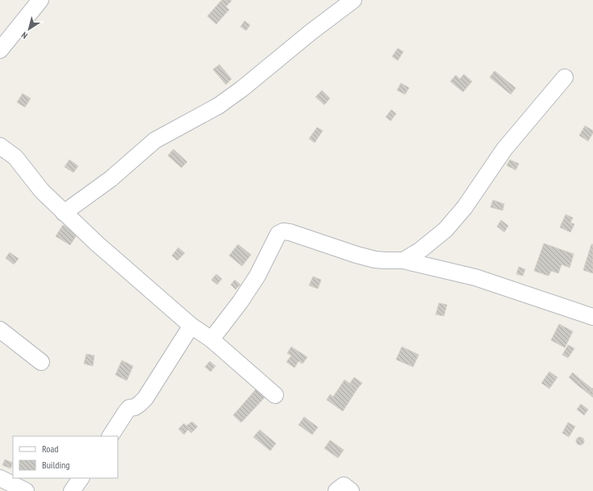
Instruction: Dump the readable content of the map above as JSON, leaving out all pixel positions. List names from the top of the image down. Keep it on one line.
{"legend":["Road","Building"],"north":"bottom left"}
